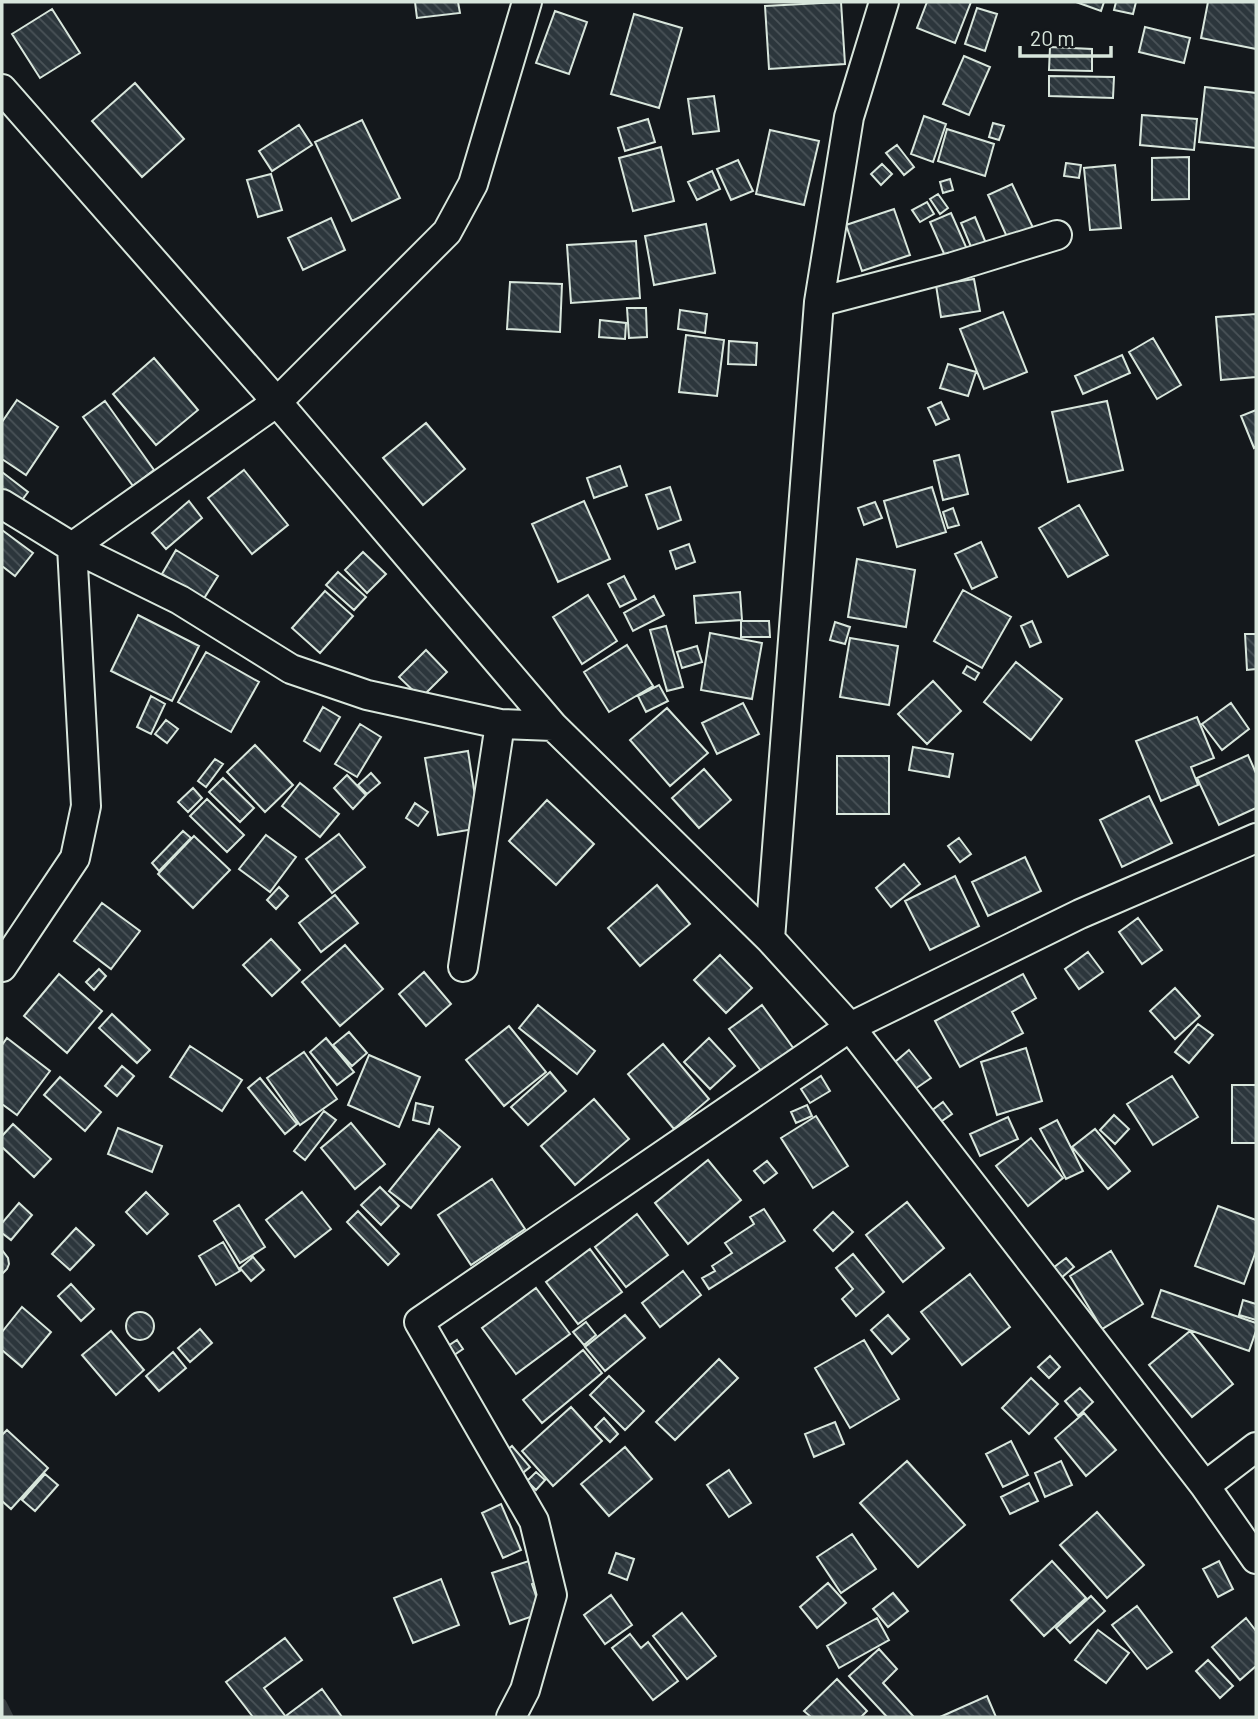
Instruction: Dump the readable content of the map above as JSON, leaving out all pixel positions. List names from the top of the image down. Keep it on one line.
{"scale_bar":"20 m"}
